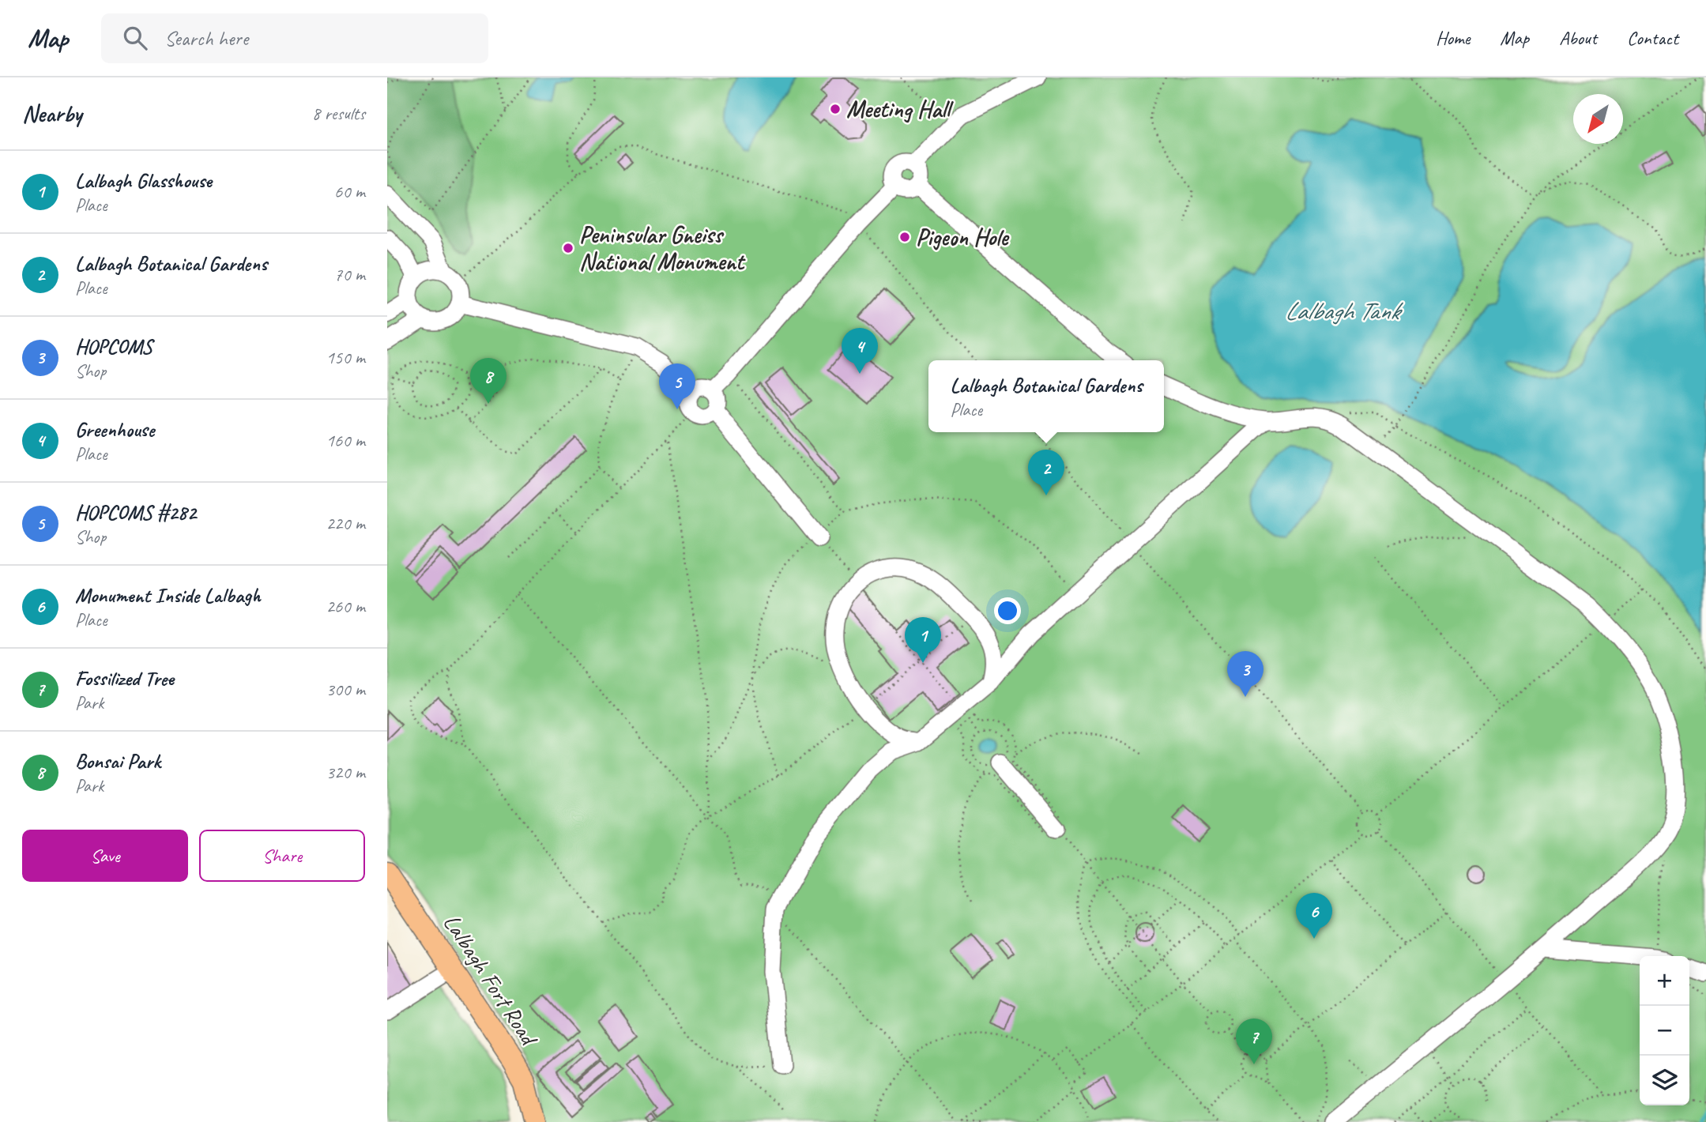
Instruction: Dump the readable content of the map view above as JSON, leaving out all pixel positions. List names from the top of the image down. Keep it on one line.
{"streets":{"main road":["Lalbagh Fort Road"]},"water":["Lalbagh Tank"],"places":["Meeting Hall","Pigeon Hole","Peninsular Gneiss National Monument"],"north":"bottom left","page":{"header":"Map","search":"Search here","nav":["Home","Map","About","Contact"],"heading":["Nearby","8 results"],"list":[{"mark":"1","name":"Lalbagh Glasshouse","note":"Place","value":"60 m"},{"mark":"2","name":"Lalbagh Botanical Gardens","note":"Place","value":"70 m"},{"mark":"3","name":"HOPCOMS","note":"Shop","value":"150 m"},{"mark":"4","name":"Greenhouse","note":"Place","value":"160 m"},{"mark":"5","name":"HOPCOMS #282","note":"Shop","value":"220 m"},{"mark":"6","name":"Monument Inside Lalbagh","note":"Place","value":"260 m"},{"mark":"7","name":"Fossilized Tree","note":"Park","value":"300 m"},{"mark":"8","name":"Bonsai Park","note":"Park","value":"320 m"}],"pins":["4","8","5","2","1","3","6","7"],"popup":["Lalbagh Botanical Gardens","Place"],"buttons":["Save","Share"],"map_buttons":["+","−"]}}
